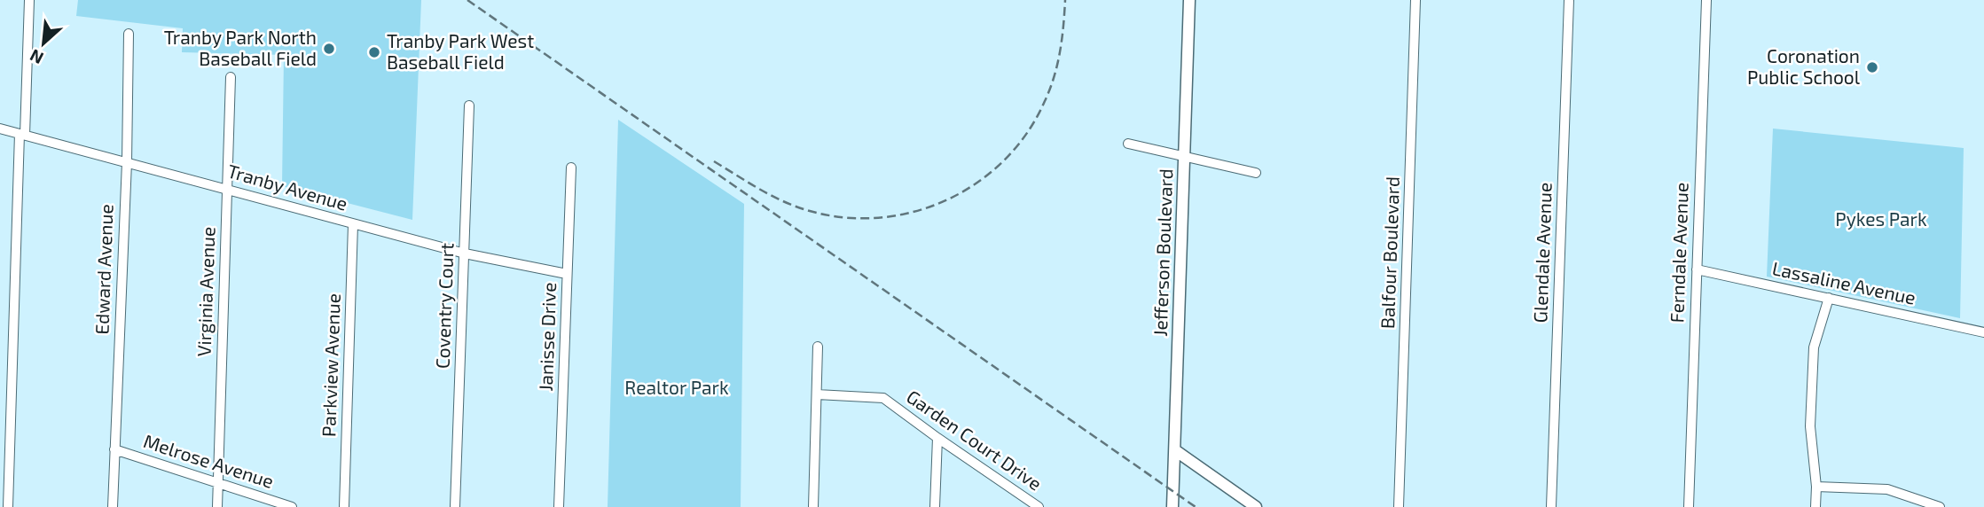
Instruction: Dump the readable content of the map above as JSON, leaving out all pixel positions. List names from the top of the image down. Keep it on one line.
{"streets":{"street":["Tranby Avenue","Jefferson Boulevard","Balfour Boulevard","Glendale Avenue","Ferndale Avenue","Edward Avenue","Lassaline Avenue","Virginia Avenue","Coventry Court","Janisse Drive","Parkview Avenue","Garden Court Drive","Melrose Avenue"]},"crossings":[["Tranby Avenue","Edward Avenue"],["Tranby Avenue","Virginia Avenue"],["Tranby Avenue","Coventry Court"],["Tranby Avenue","Janisse Drive"],["Tranby Avenue","Parkview Avenue"],["Ferndale Avenue","Lassaline Avenue"],["Edward Avenue","Melrose Avenue"],["Virginia Avenue","Melrose Avenue"]],"parks":["Pykes Park","Realtor Park"],"places":["Tranby Park North Baseball Field","Tranby Park West Baseball Field","Coronation Public School"],"north":"bottom left"}
